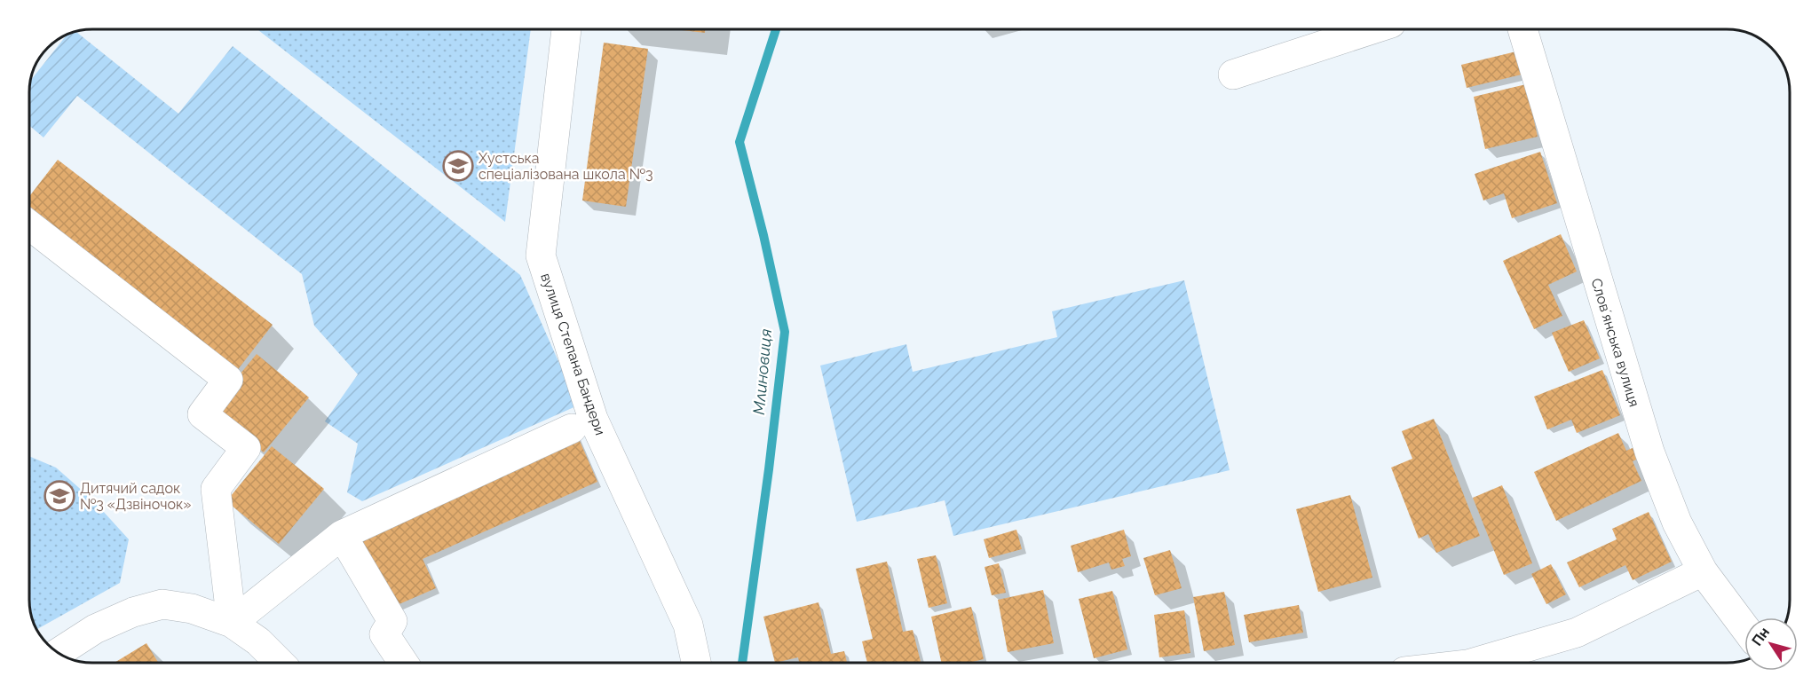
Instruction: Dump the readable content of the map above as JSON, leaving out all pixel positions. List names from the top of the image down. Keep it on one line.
{"streets":{"street":["Словʼянська вулиця","вулиця Степана Бандери"]},"water":["Млиновиця"],"places":{"school or university":["Хустська спеціалізована школа №3","Дитячий садок №3 «Дзвіночок»"]},"north":"top left"}
